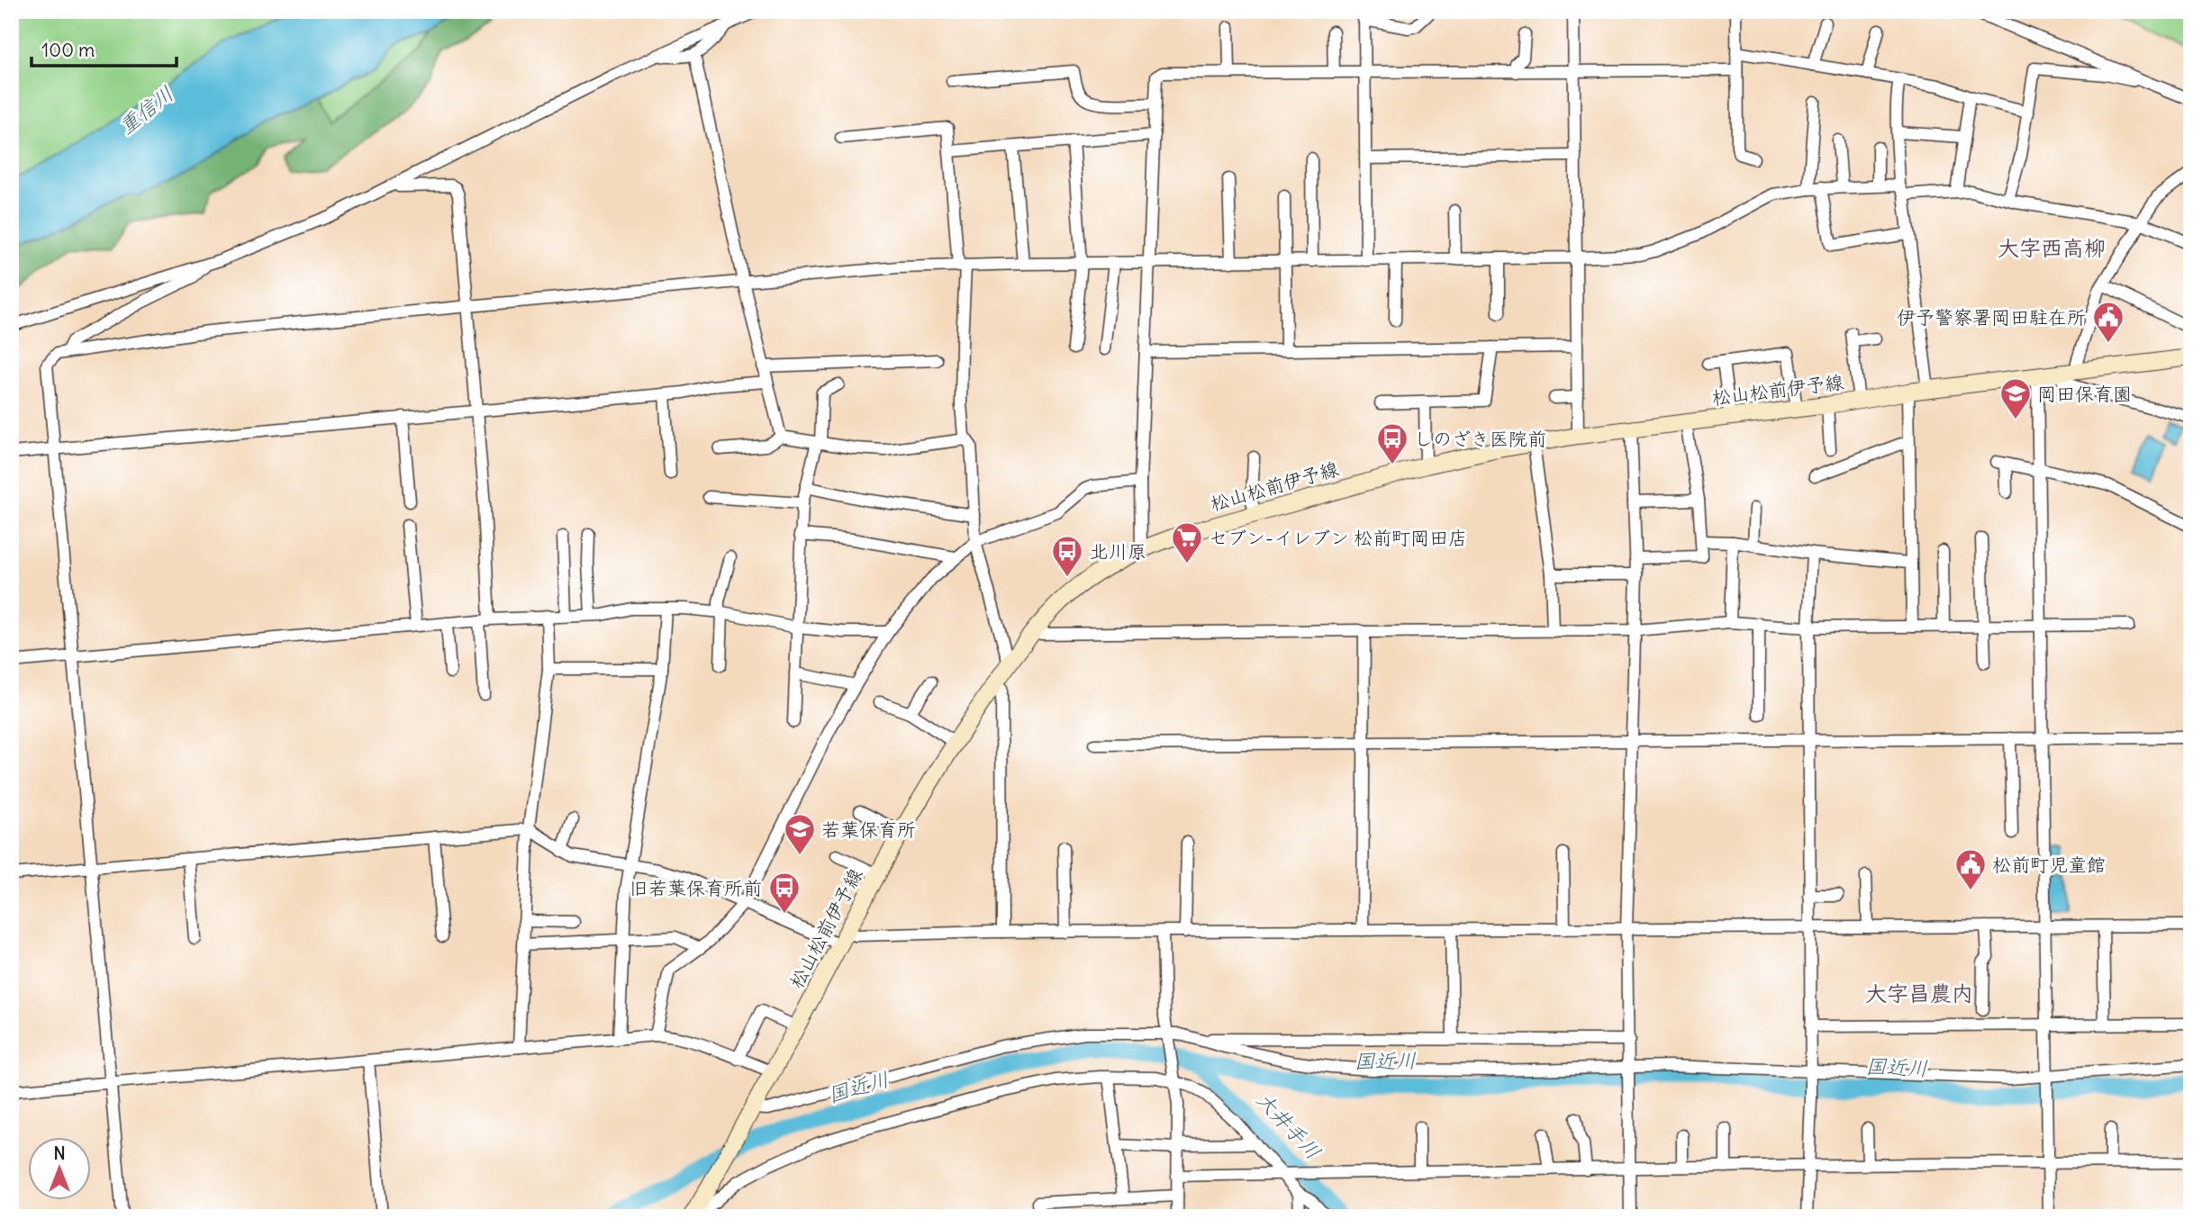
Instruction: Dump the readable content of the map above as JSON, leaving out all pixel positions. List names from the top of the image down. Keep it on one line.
{"streets":{"main road":["松山松前伊予線"]},"districts":["大字西高柳","大字昌農内"],"water":["重信川","国近川","大井手川"],"places":{"public building":["伊予警察署岡田駐在所","松前町児童館"],"school or university":["岡田保育園","若葉保育所"],"bus stop":["しのざき医院前","北川原","旧若葉保育所前"],"supermarket":["セブン-イレブン 松前町岡田店"]},"scale_bar":"100 m","north":"top"}
